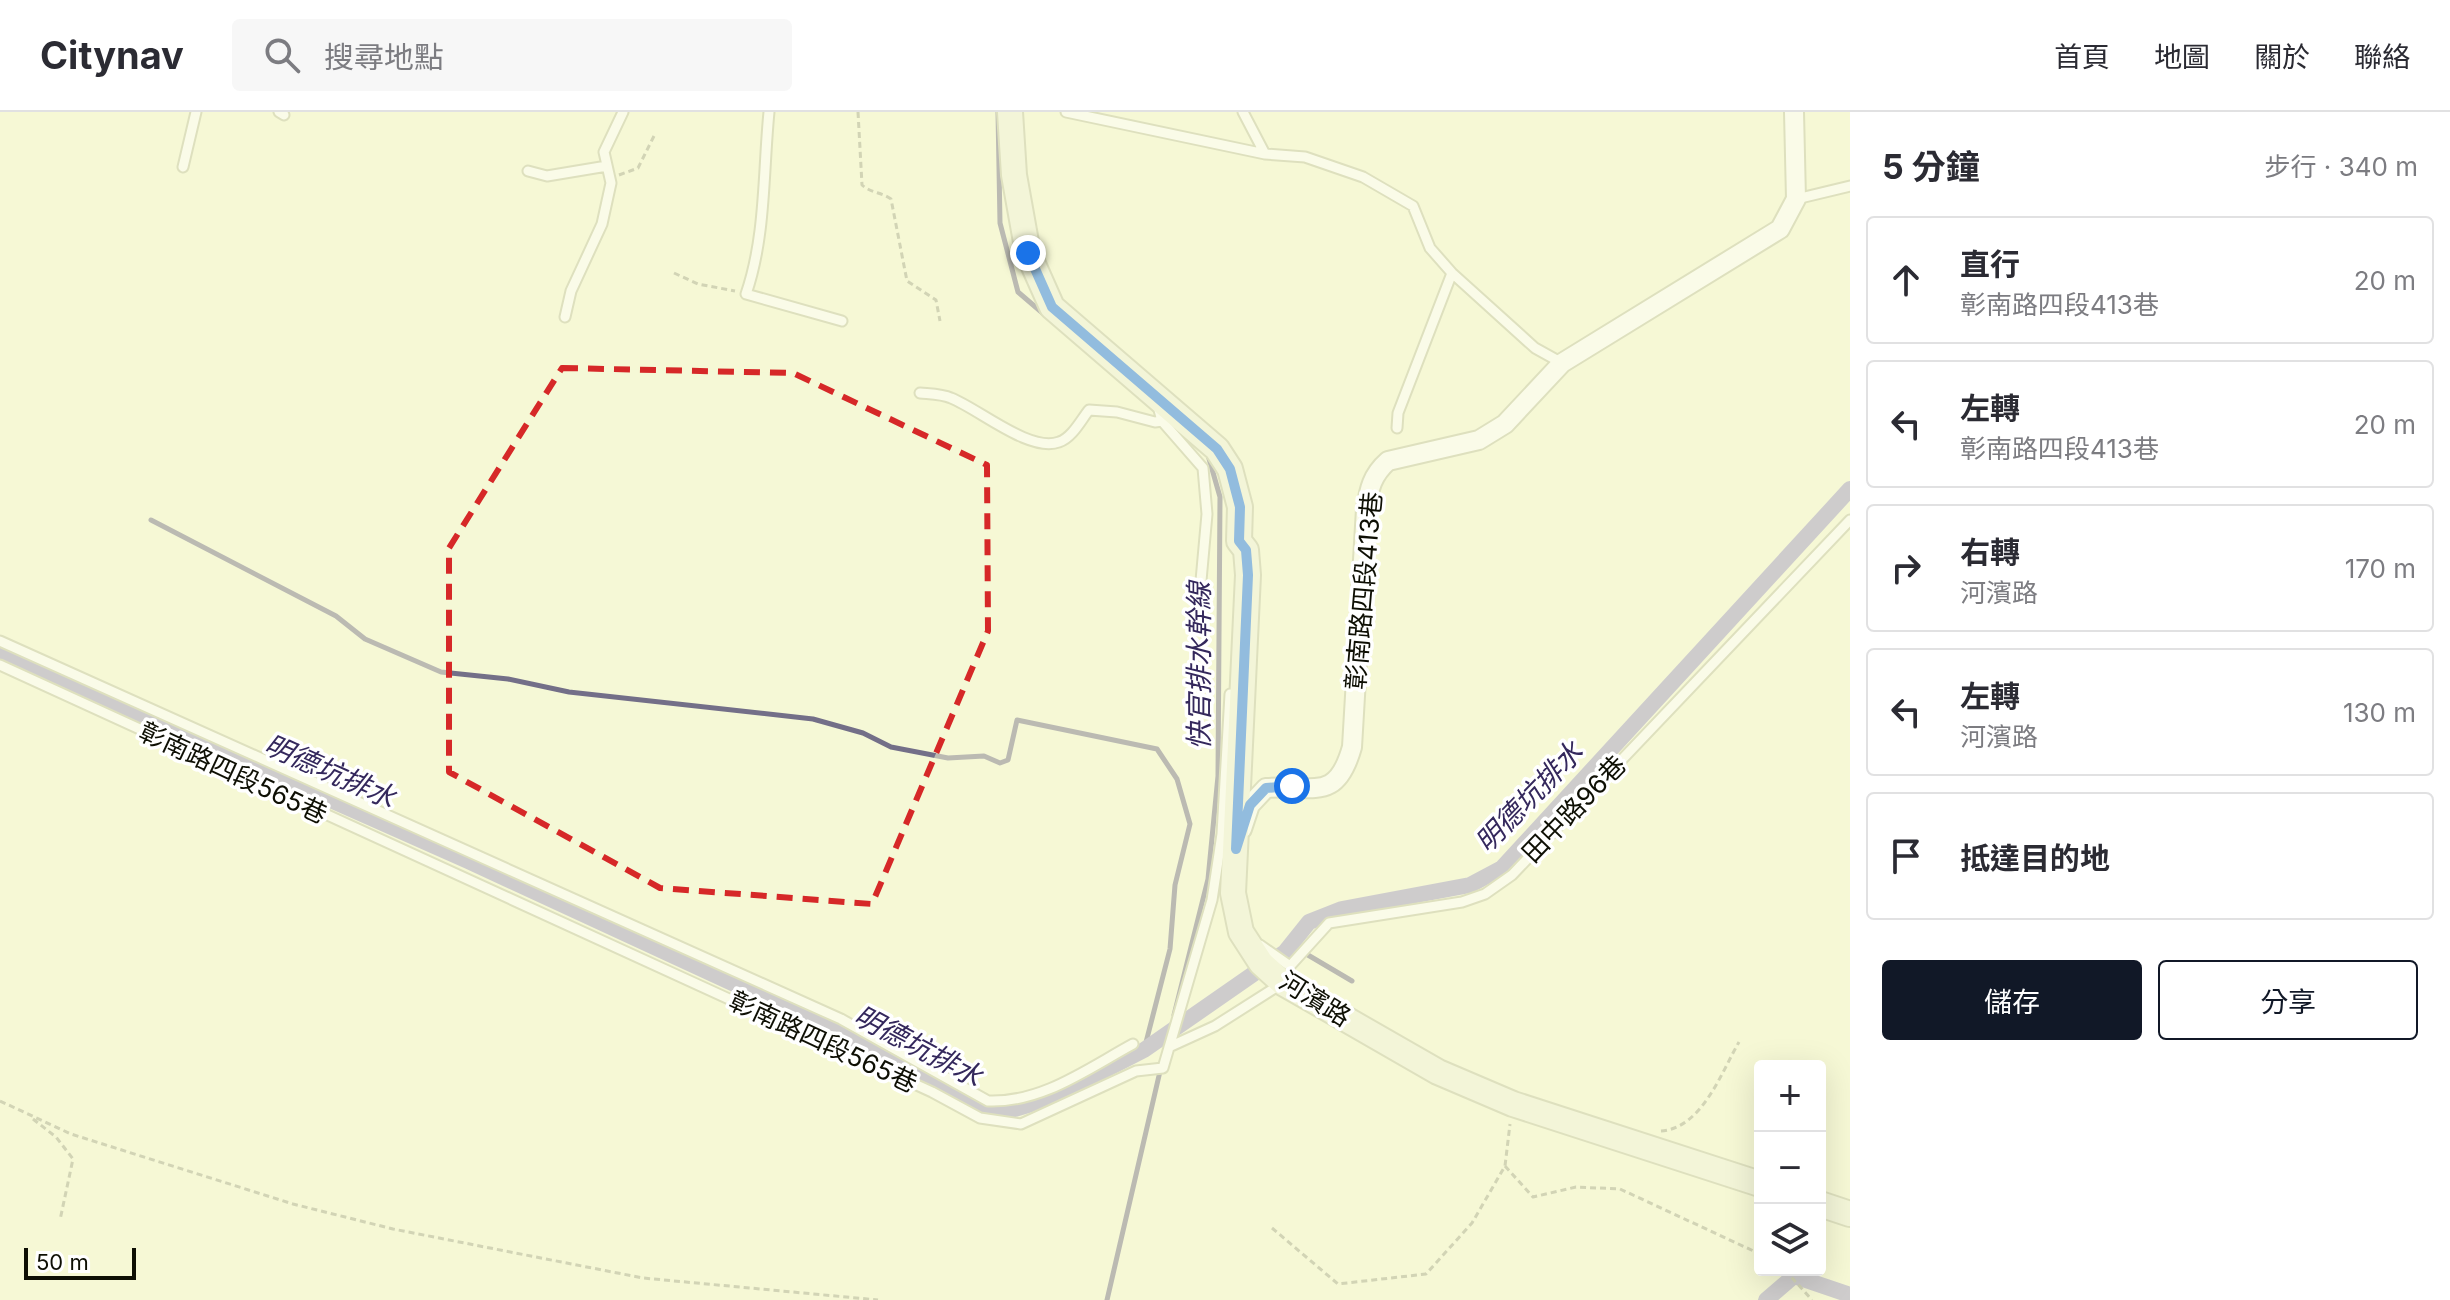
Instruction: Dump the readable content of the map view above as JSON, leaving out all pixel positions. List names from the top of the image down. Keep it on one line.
{"streets":{"street":["彰南路四段413巷","河濱路"],"lane":["彰南路四段565巷","田中路96巷"]},"crossings":[["彰南路四段413巷","河濱路"],["彰南路四段565巷","河濱路"],["田中路96巷","河濱路"]],"water":["快官排水幹線","明德坑排水"],"scale_bar":"50 m","page":{"header":"Citynav","search":"搜尋地點","nav":["首頁","地圖","關於","聯絡"],"heading":["5 分鐘","步行 · 340 m"],"list":[["直行","彰南路四段413巷","20 m"],["左轉","彰南路四段413巷","20 m"],["右轉","河濱路","170 m"],["左轉","河濱路","130 m"],"抵達目的地"],"buttons":["儲存","分享"],"map_buttons":["+","−"],"scale":"50 m"}}
